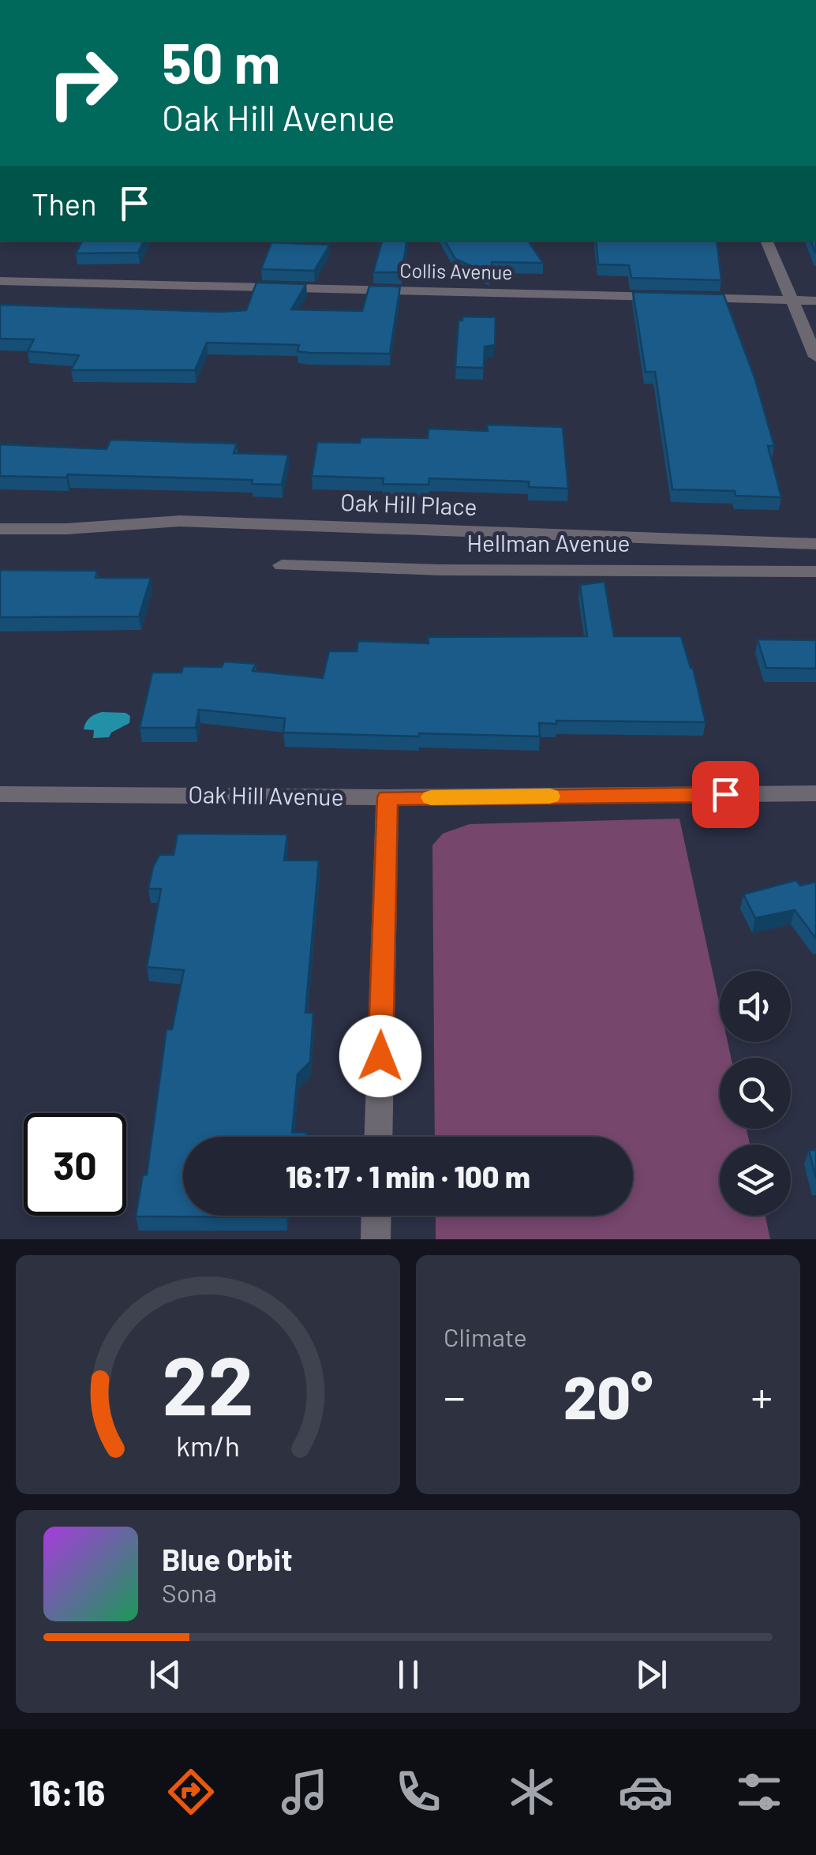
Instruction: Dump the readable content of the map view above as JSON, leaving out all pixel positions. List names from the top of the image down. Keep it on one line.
{"streets":{"street":["Collis Avenue","Oak Hill Place","Hellman Avenue","Oak Hill Avenue"]},"page":{"turn":["50 m","Oak Hill Avenue"],"then":"Then","limit":"30","trip":"16:17 · 1 min · 100 m","tile":"Climate","heat":["−","20°","+"],"song":["Blue Orbit","Sona"],"tabs":"16:16","gauge":["22","km/h"]}}
